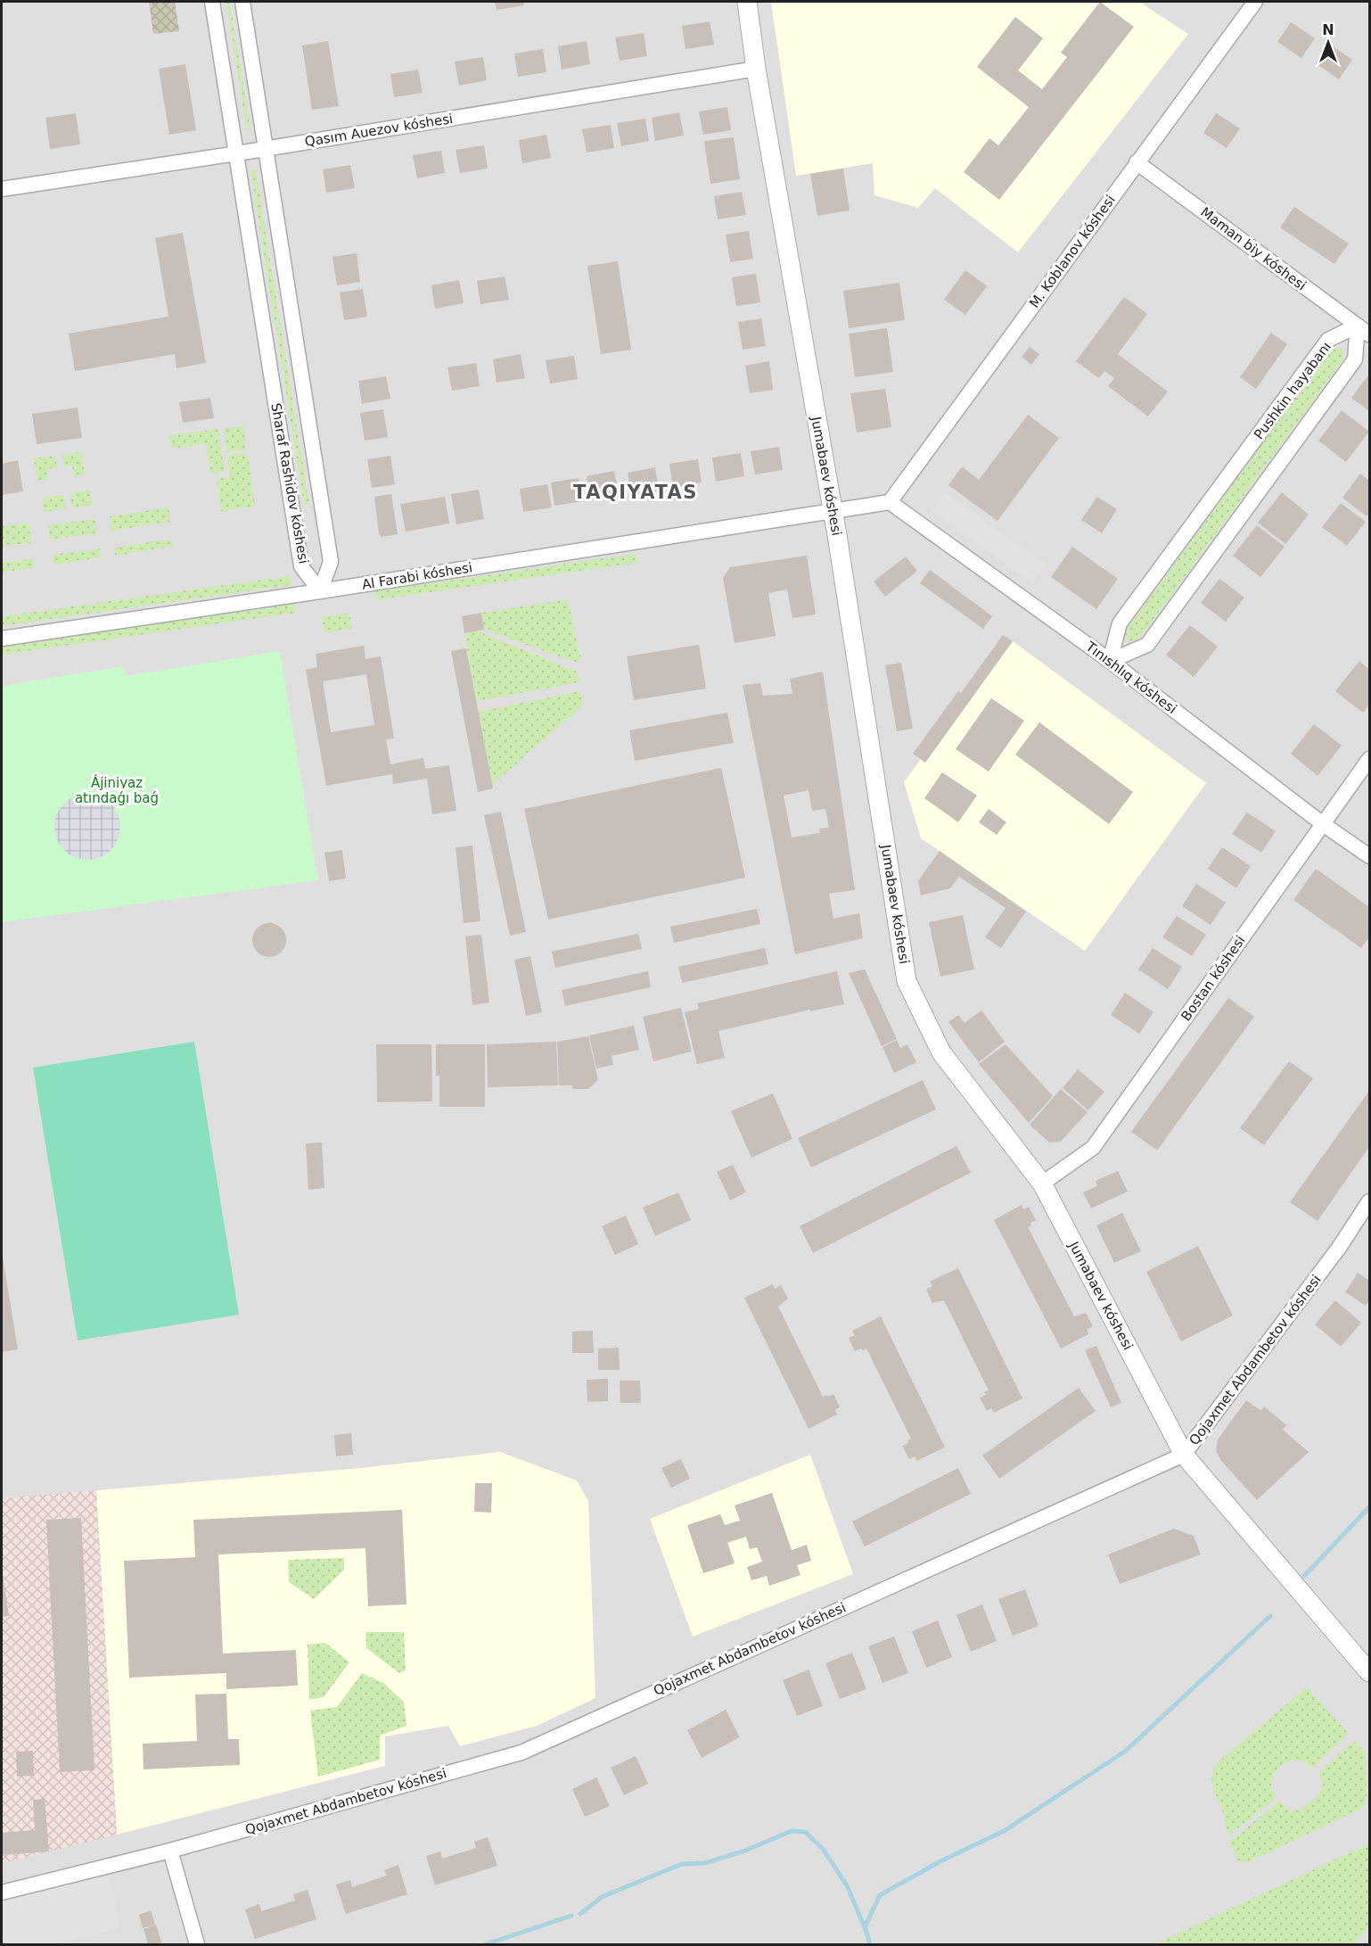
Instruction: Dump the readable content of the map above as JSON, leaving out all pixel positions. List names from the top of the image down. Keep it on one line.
{"streets":{"street":["Qasım Auezov kóshesi","Maman biy kóshesi","M. Koblanov kóshesi","Pushkin hayabanı","Jumabaev kóshesi","Sharaf Rashidov kóshesi","Al Farabi kóshesi","Tınıshlıq kóshesi","Bostan kóshesi","Qojaxmet Abdambetov kóshesi"]},"crossings":[["Qasım Auezov kóshesi","Jumabaev kóshesi"],["Qasım Auezov kóshesi","Sharaf Rashidov kóshesi"],["Maman biy kóshesi","M. Koblanov kóshesi"],["Maman biy kóshesi","Pushkin hayabanı"],["M. Koblanov kóshesi","Al Farabi kóshesi"],["M. Koblanov kóshesi","Tınıshlıq kóshesi"],["Pushkin hayabanı","Tınıshlıq kóshesi"],["Jumabaev kóshesi","Al Farabi kóshesi"],["Jumabaev kóshesi","Bostan kóshesi"],["Jumabaev kóshesi","Qojaxmet Abdambetov kóshesi"],["Sharaf Rashidov kóshesi","Al Farabi kóshesi"],["Al Farabi kóshesi","Tınıshlıq kóshesi"],["Tınıshlıq kóshesi","Bostan kóshesi"]],"districts":["TAQIYATAS"],"parks":["Ájiniyaz atındaǵı baǵ"],"north":"top"}
